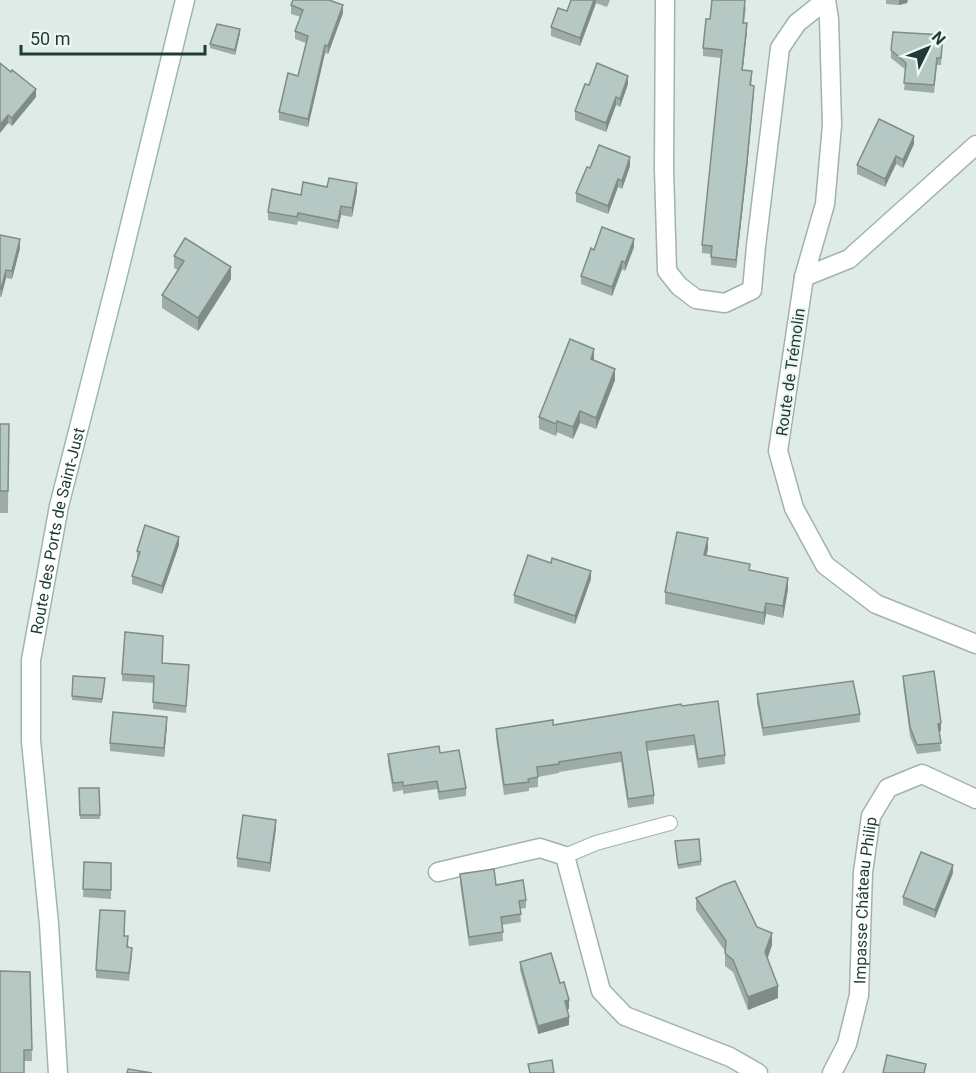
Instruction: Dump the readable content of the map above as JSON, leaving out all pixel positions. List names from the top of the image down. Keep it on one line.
{"streets":{"street":["Route de Trémolin","Route des Ports de Saint-Just","Impasse Château Philip"]},"scale_bar":"50 m","north":"top right"}
